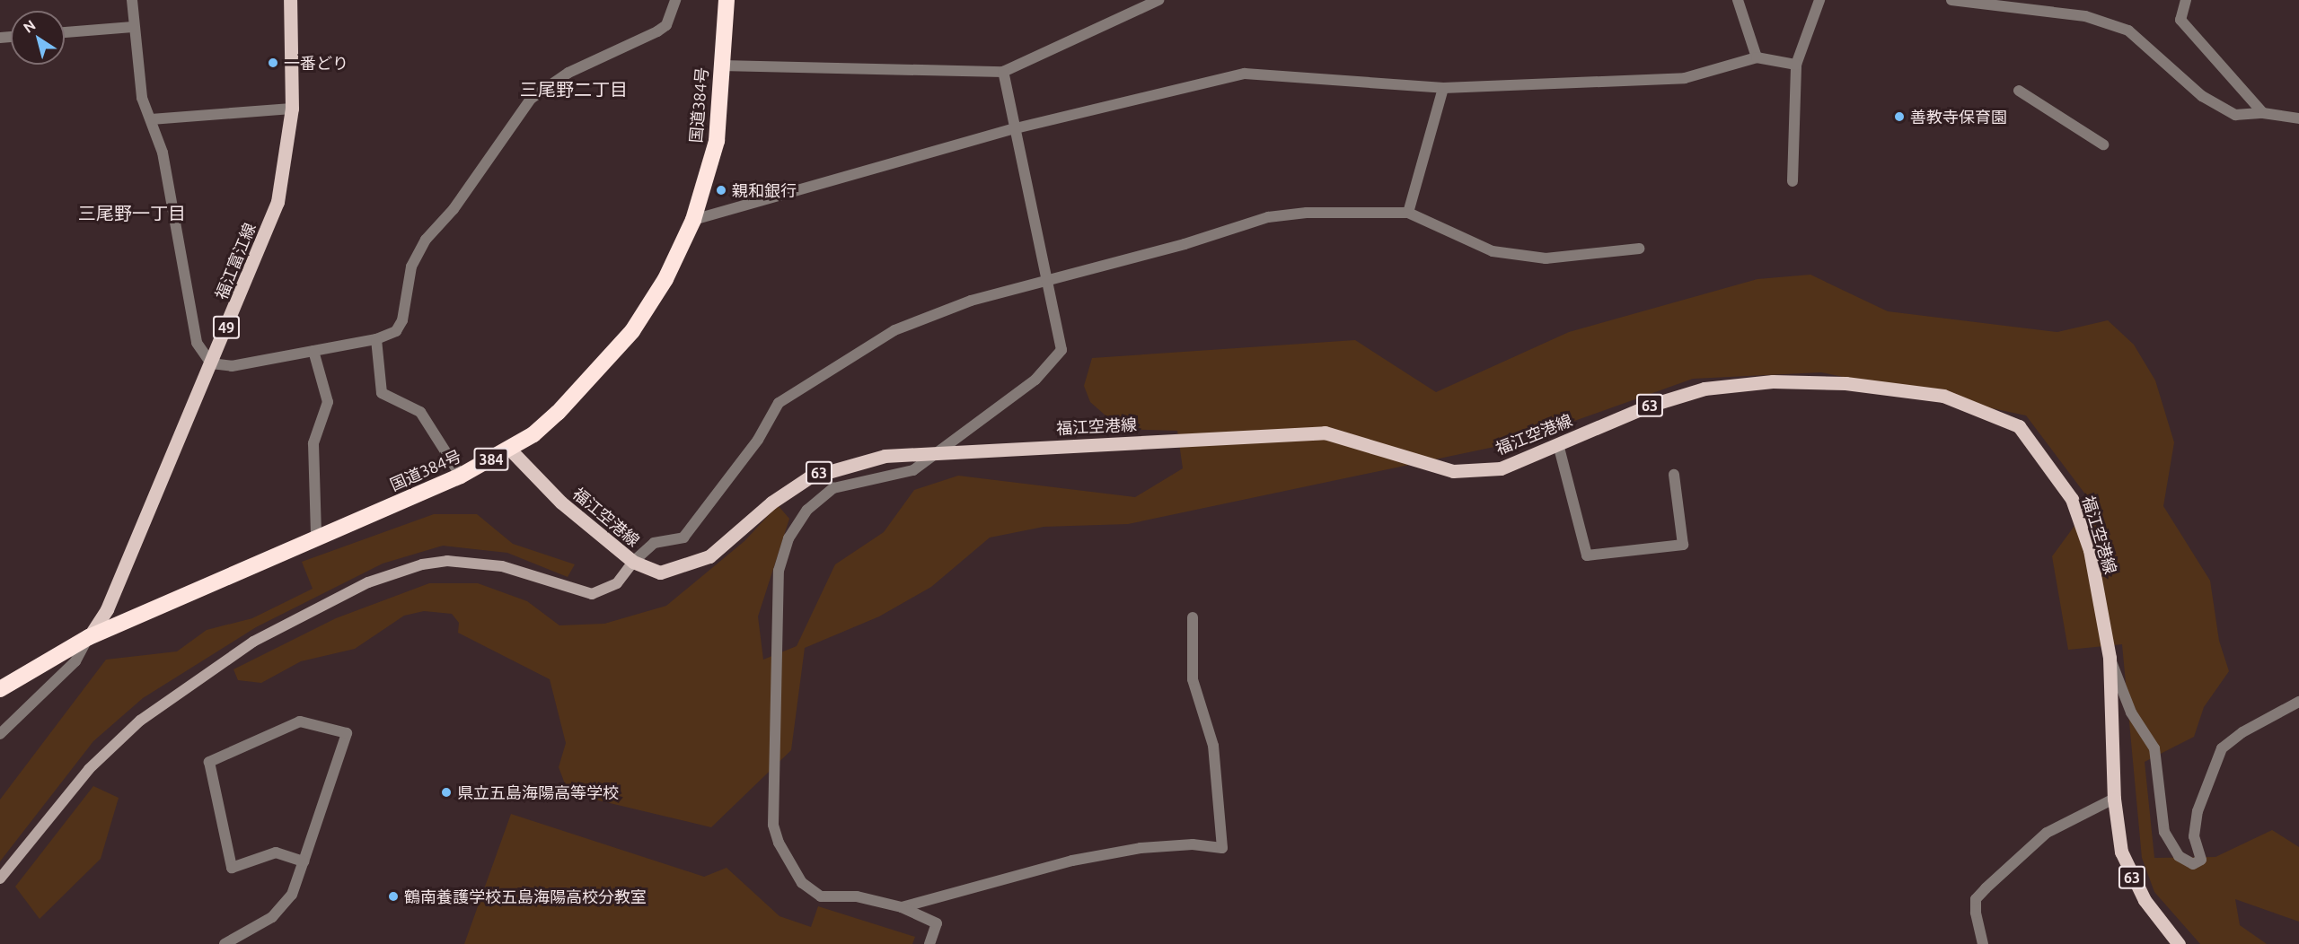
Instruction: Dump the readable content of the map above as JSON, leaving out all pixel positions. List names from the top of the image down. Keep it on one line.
{"streets":{"highway":["国道384号","384"],"main road":["福江富江線","49","63","福江空港線"]},"crossings":[["国道384号","福江富江線"],["国道384号","福江空港線"]],"districts":["三尾野二丁目","三尾野一丁目"],"places":["一番どり","善教寺保育園","親和銀行","県立五島海陽高等学校","鶴南養護学校五島海陽高校分教室"],"north":"top left"}
